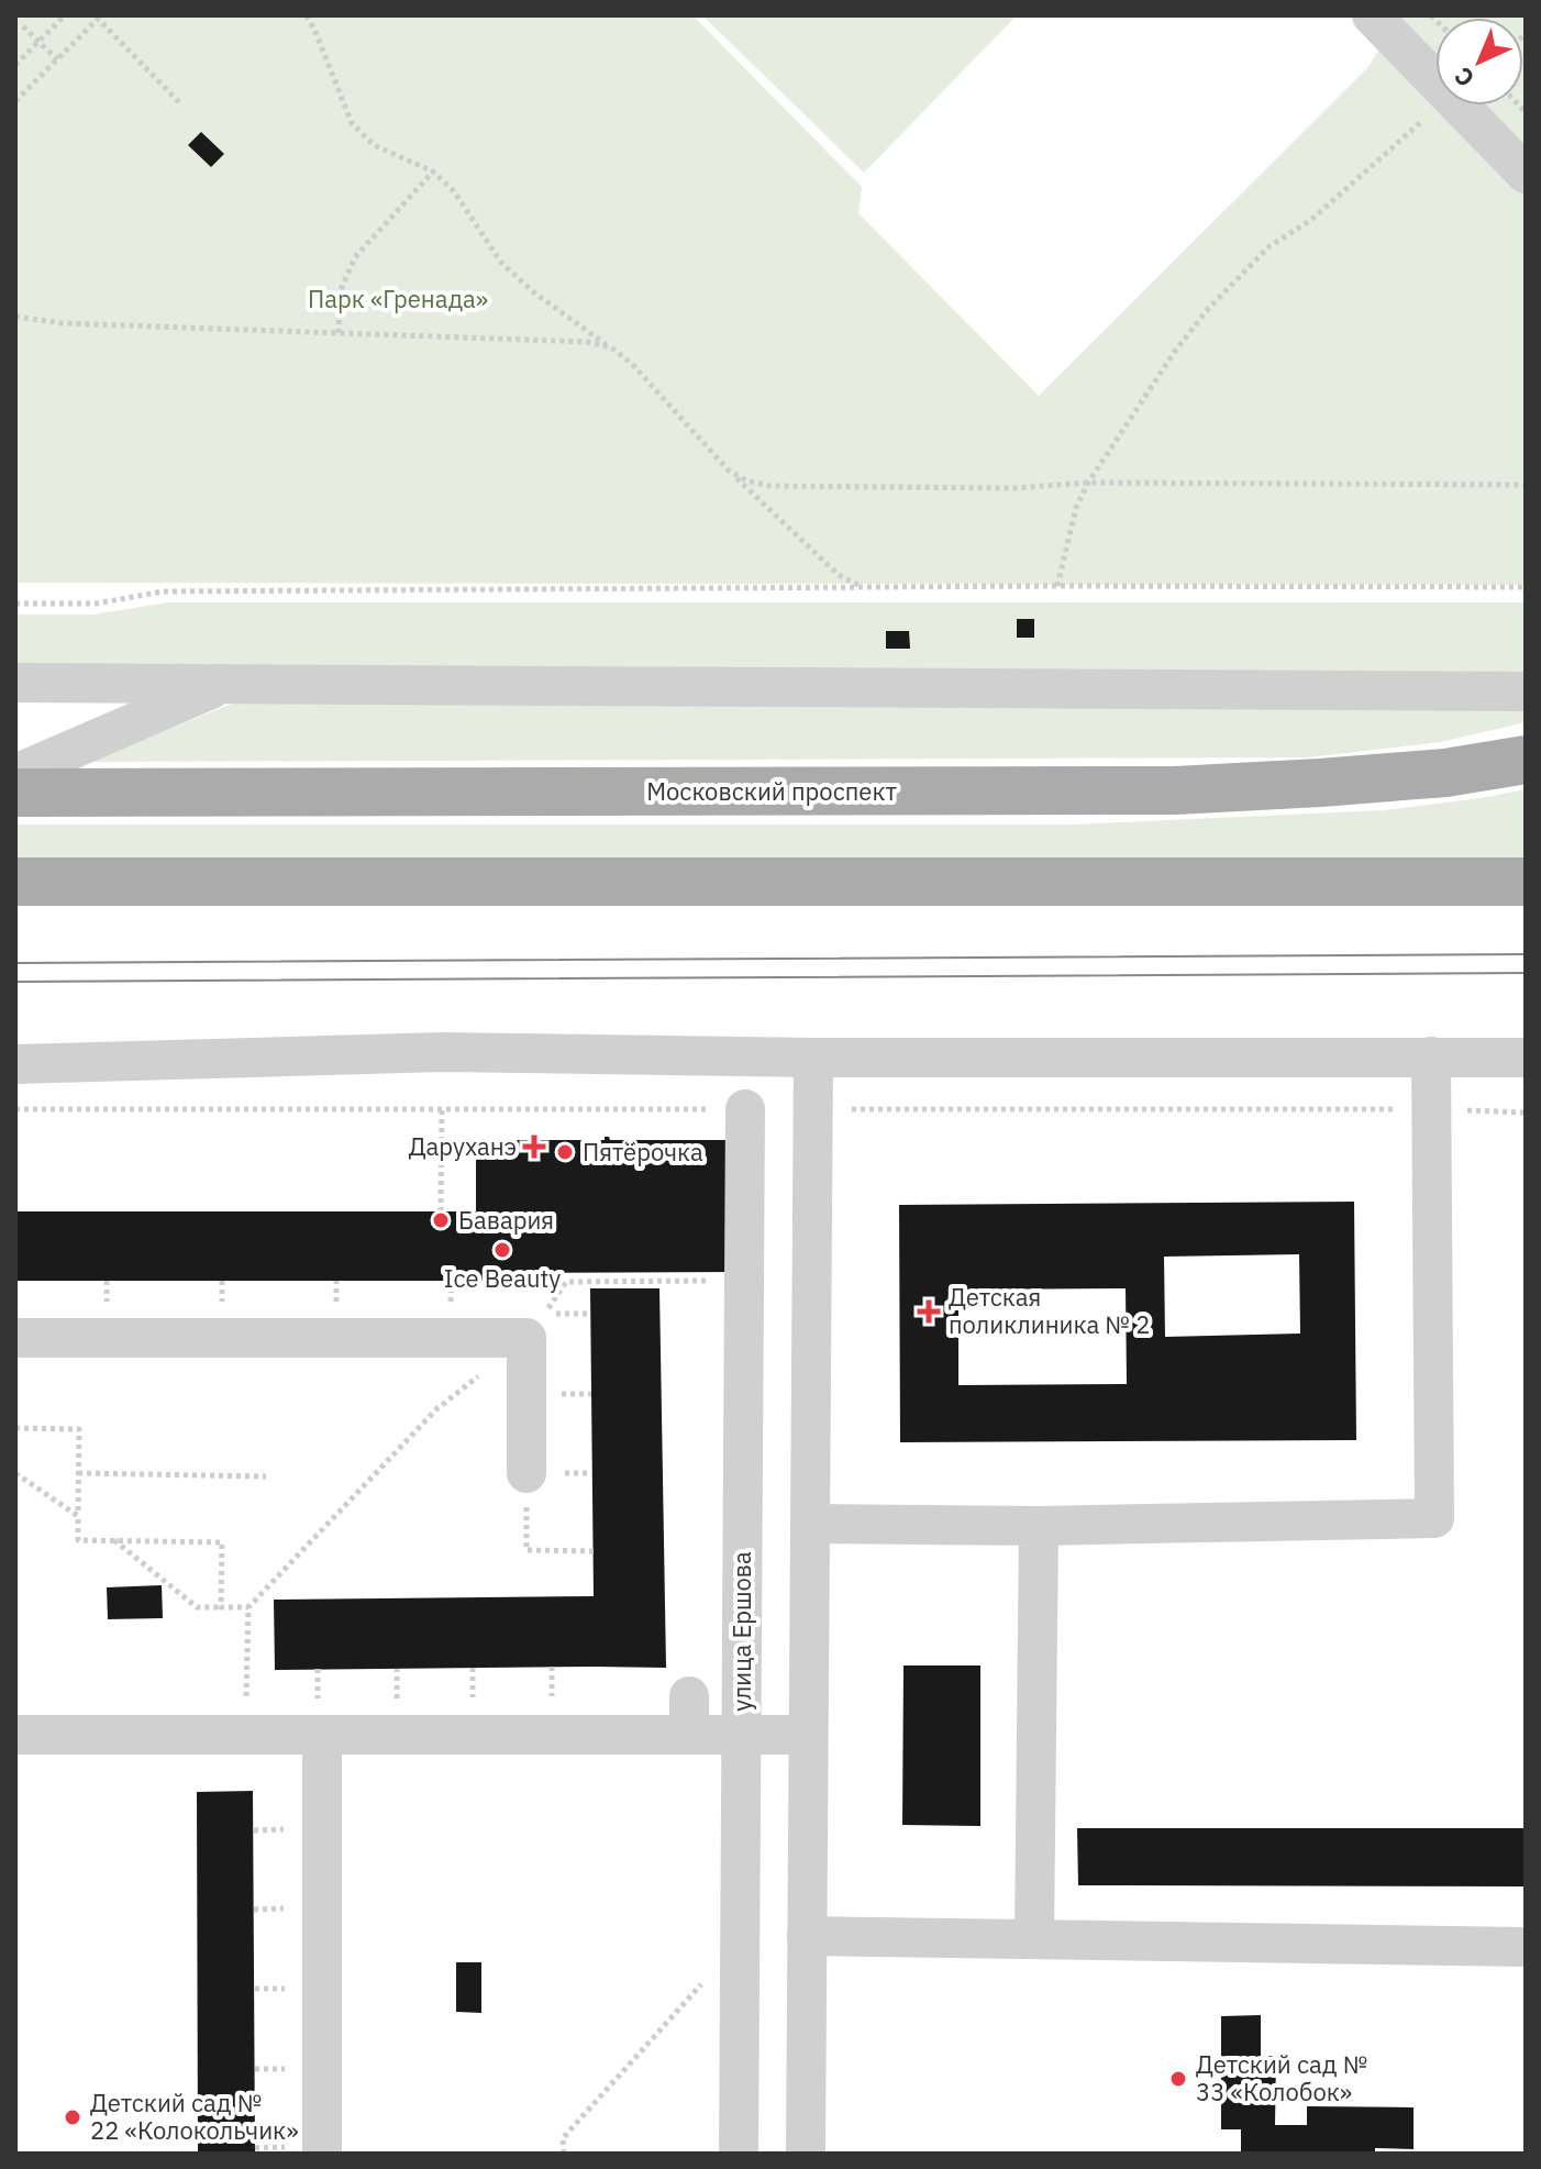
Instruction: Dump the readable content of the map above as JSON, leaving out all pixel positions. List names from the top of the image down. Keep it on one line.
{"streets":{"main road":["Московский проспект"],"street":["улица Ершова"]},"parks":["Парк «Гренада»"],"places":{"health":["Даруханэ","Детская поликлиника № 2"],"other":["Пятёрочка","Бавария","Ice Beauty","Детский сад № 33 «Колобок»","Детский сад № 22 «Колокольчик»"]},"north":"bottom left"}
